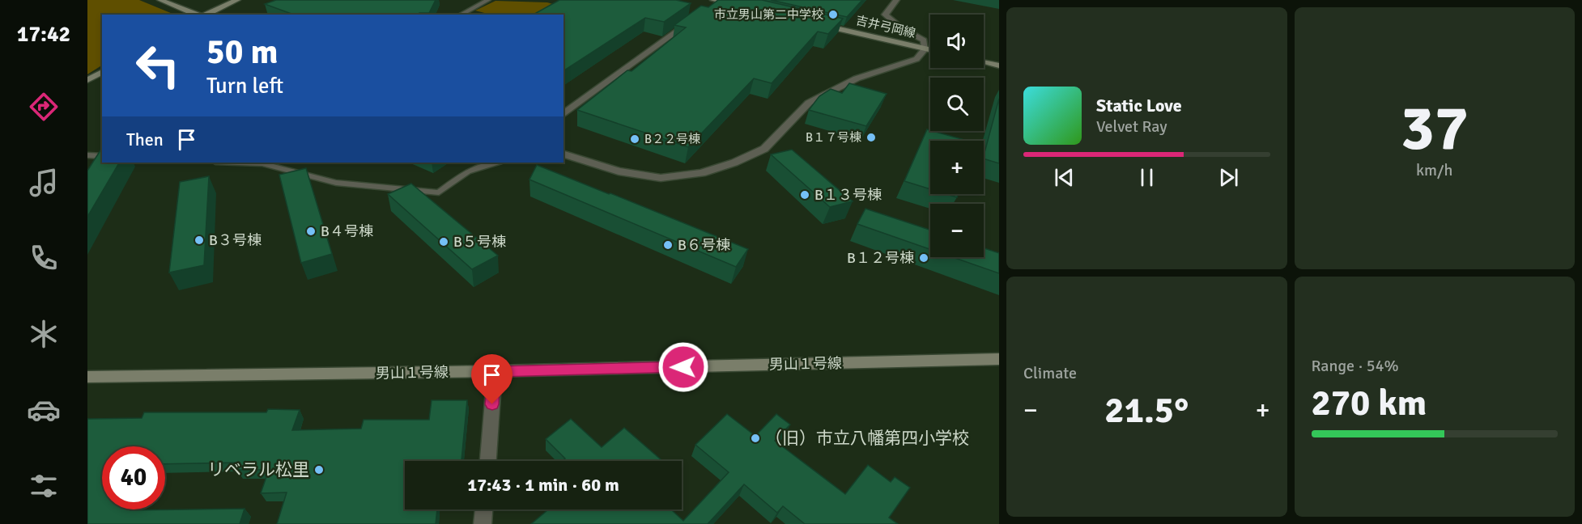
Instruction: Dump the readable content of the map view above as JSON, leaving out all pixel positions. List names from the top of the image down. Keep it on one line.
{"streets":{"street":["吉井弓岡線","男山１号線"]},"places":["市立男山第二中学校","B１７号棟","B２２号棟","B１３号棟","B４号棟","B３号棟","B５号棟","B６号棟","B１２号棟","（旧）市立八幡第四小学校","リベラル松里"],"page":{"tabs":"17:42","tile":[["37","km/h"],"Climate",["Range · 54%","270 km"]],"map_buttons":["+","−"],"turn":["50 m","Turn left"],"song":["Static Love","Velvet Ray"],"then":"Then","heat":["−","21.5°","+"],"limit":"40","trip":"17:43 · 1 min · 60 m"}}
